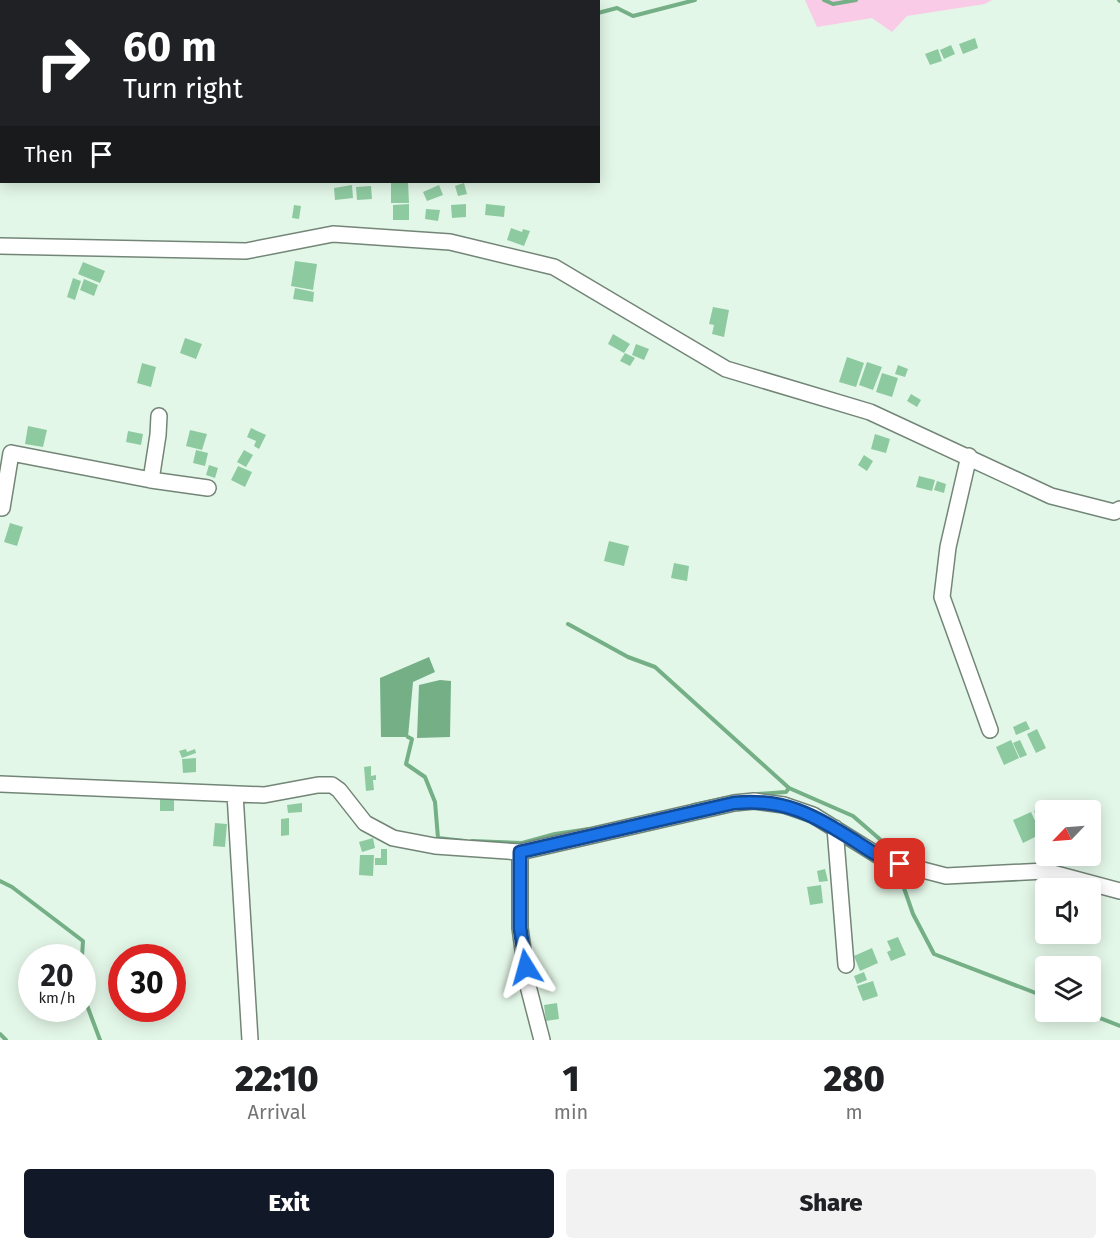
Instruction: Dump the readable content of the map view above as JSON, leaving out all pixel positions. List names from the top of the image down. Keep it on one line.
{"north":"bottom left","page":{"turn":["60 m","Turn right"],"then":"Then","speed":"20 km/h","limit":"30","eta":["22:10","Arrival","1","min","280","m"],"buttons":["Exit","Share"]}}
